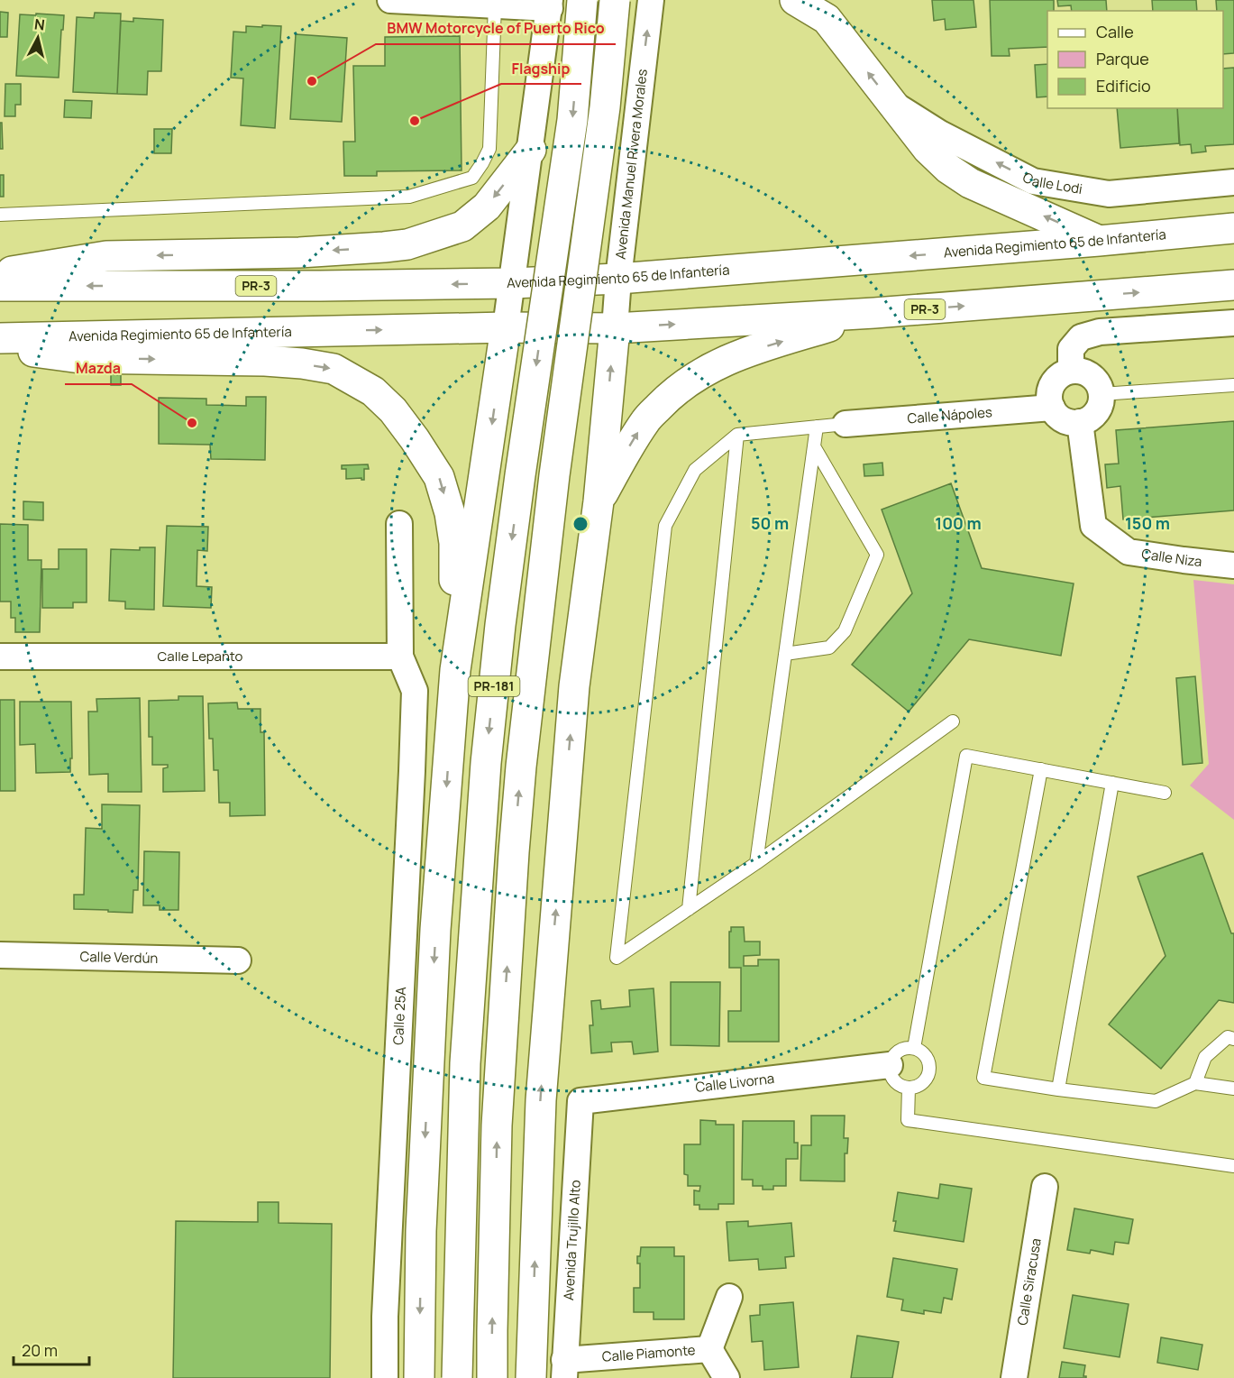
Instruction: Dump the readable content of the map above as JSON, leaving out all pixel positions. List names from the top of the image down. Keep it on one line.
{"streets":{"highway":["Avenida Regimiento 65 de Infantería","PR-3","PR-181"],"street":["Avenida Manuel Rivera Morales","Calle Lodi","Calle Nápoles","Calle Niza","Calle Lepanto","Calle Verdún","Calle 25A","Calle Livorna","Avenida Trujillo Alto","Calle Siracusa","Calle Piamonte"]},"crossings":[["Avenida Manuel Rivera Morales","Avenida Regimiento 65 de Infantería"],["Calle Nápoles","Calle Niza"],["Calle Lepanto","Calle 25A"],["Calle Livorna","Avenida Trujillo Alto"],["Avenida Trujillo Alto","Calle Piamonte"]],"one_way":["Calle Lodi"],"places":["BMW Motorcycle of Puerto Rico","Flagship","Mazda"],"legend":["Calle","Parque","Edificio"],"scale_bar":"20 m","north":"top","rings":["50 m","100 m","150 m"]}
